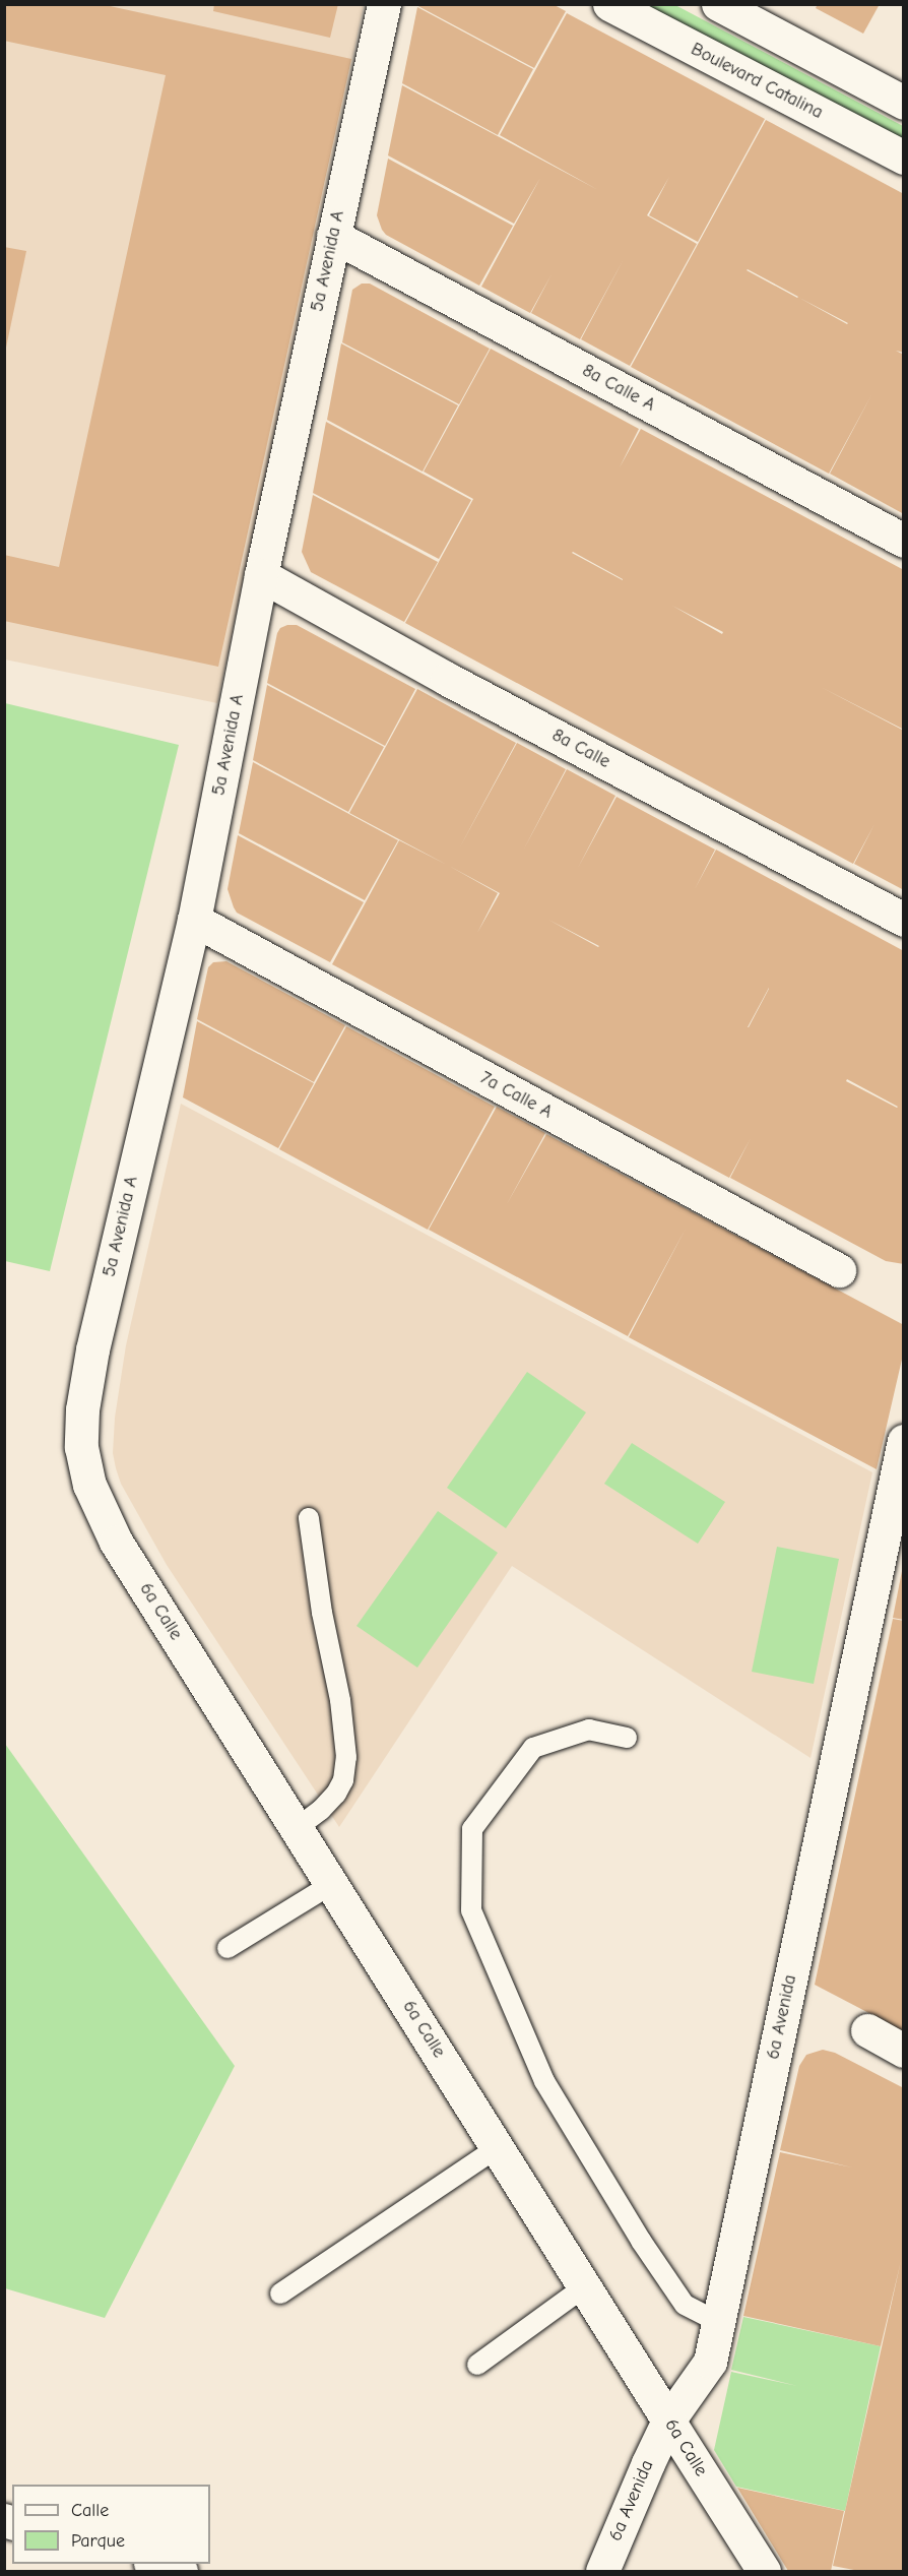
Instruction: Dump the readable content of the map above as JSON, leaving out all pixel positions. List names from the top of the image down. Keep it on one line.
{"streets":{"street":["Boulevard Catalina","5a Avenida A","8a Calle A","8a Calle","7a Calle A","6a Calle","6a Avenida"]},"crossings":[["5a Avenida A","8a Calle A"],["5a Avenida A","8a Calle"],["5a Avenida A","7a Calle A"],["5a Avenida A","6a Calle"],["6a Calle","6a Avenida"]],"legend":["Calle","Parque"]}
